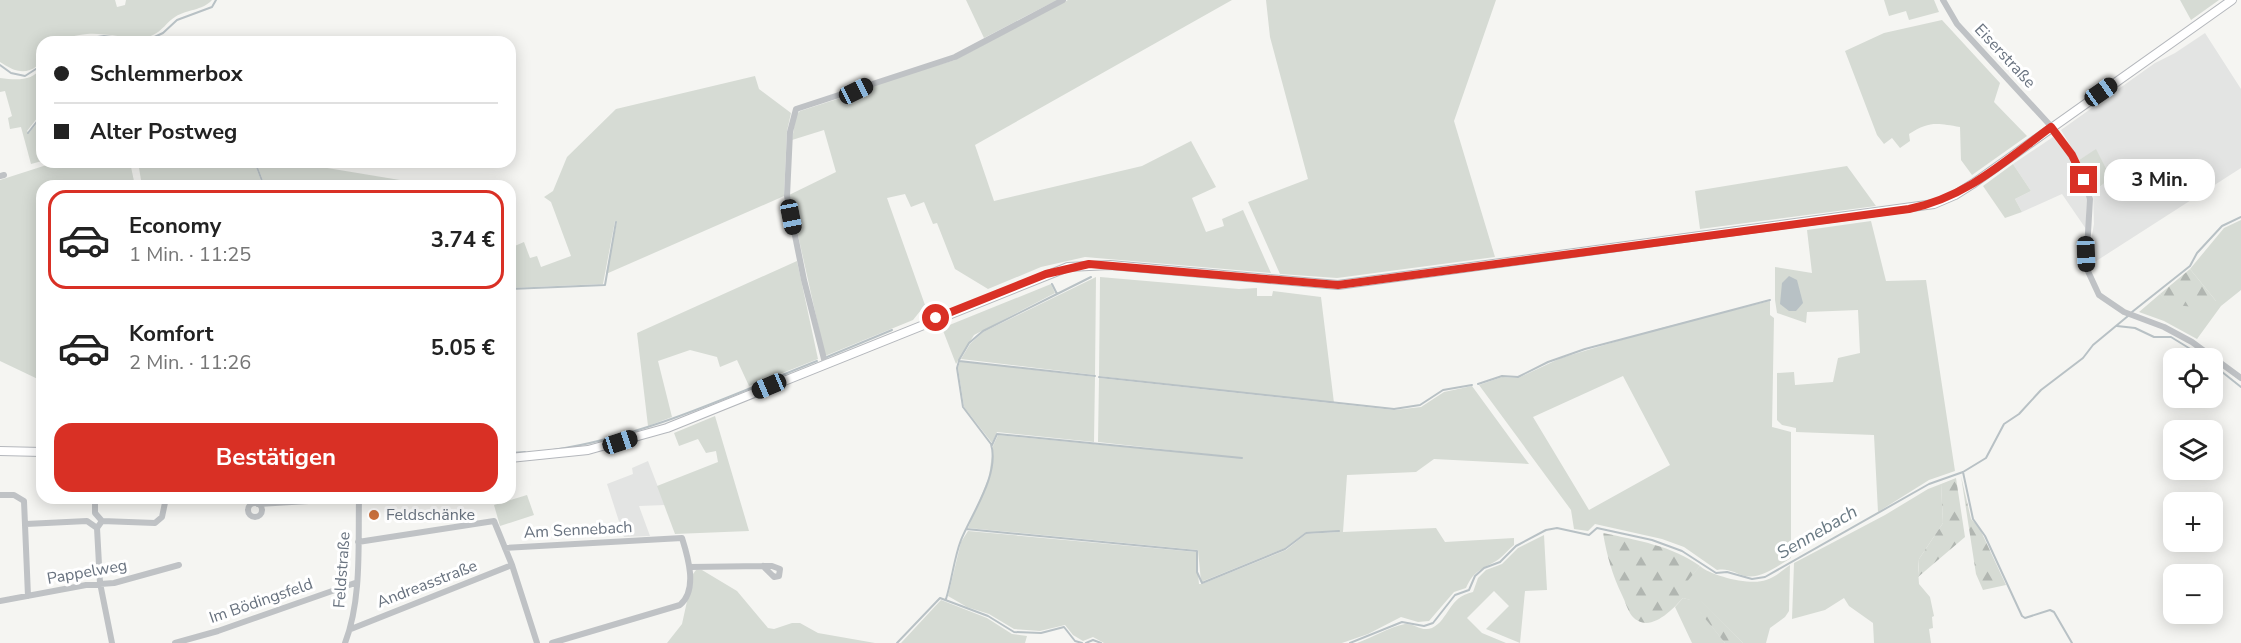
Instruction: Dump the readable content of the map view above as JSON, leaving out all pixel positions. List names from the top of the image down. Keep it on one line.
{"streets":{"street":["Eiserstraße","Am Sennebach","Feldstraße","Pappelweg","Andreasstraße","Im Bödingsfeld"]},"crossings":[["Am Sennebach","Feldstraße"],["Feldstraße","Andreasstraße"],["Feldstraße","Im Bödingsfeld"]],"water":["Sennebach"],"places":["Feldschänke"],"page":{"banner":["Schlemmerbox","Alter Postweg"],"bubble":"3 Min.","list":[{"name":"Economy","note":"1 Min. · 11:25","value":"3.74 €"},{"name":"Komfort","note":"2 Min. · 11:26","value":"5.05 €"}],"map_buttons":["+","−"],"buttons":"Bestätigen"}}
